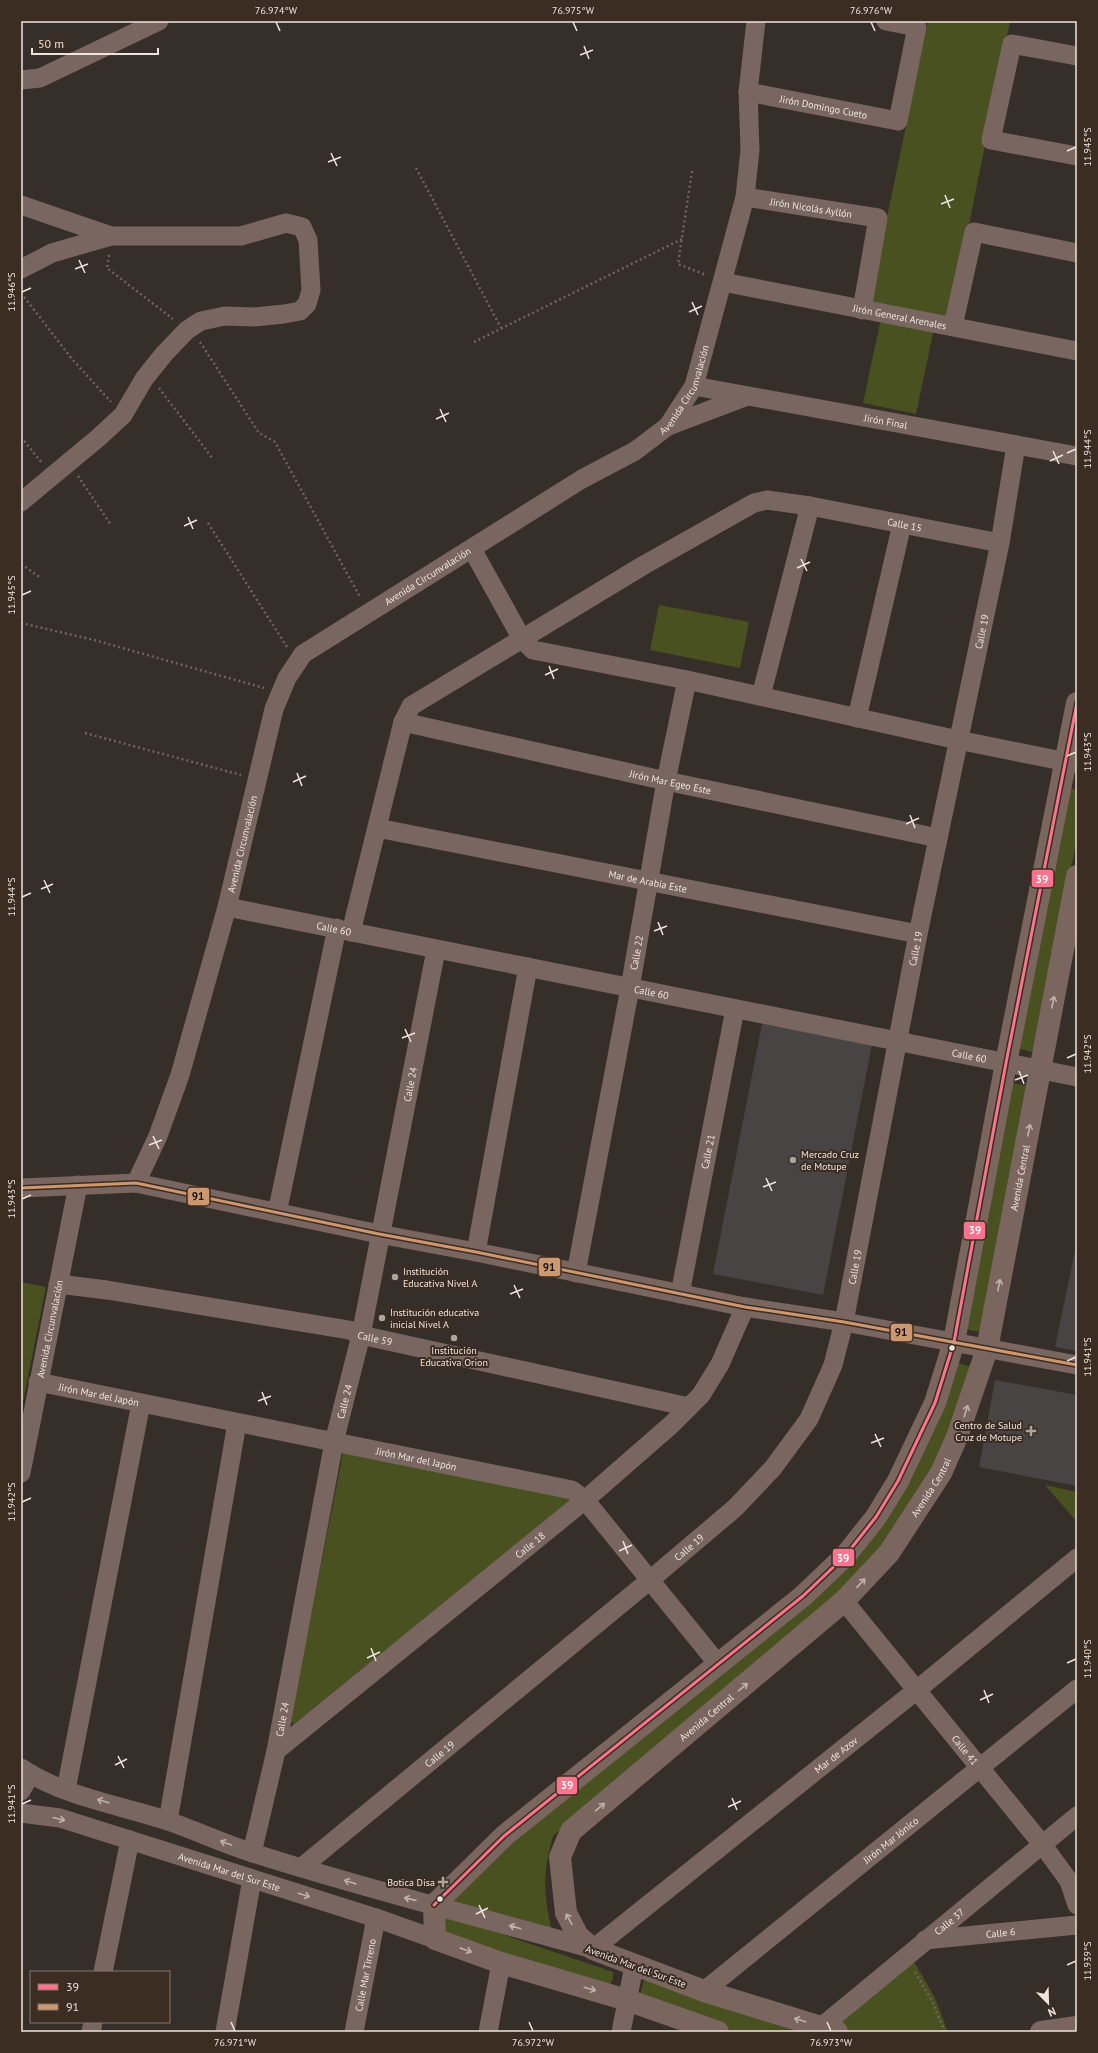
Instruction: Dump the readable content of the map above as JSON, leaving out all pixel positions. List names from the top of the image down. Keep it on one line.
{"streets":{"main road":["Avenida Central","Avenida Mar del Sur Este"],"street":["Jirón Domingo Cueto","Jirón Nicolás Ayllón","Jirón General Arenales","Avenida Circunvalación","Jirón Final","Calle 15","Calle 19","Jirón Mar Egeo Este","Mar de Arabia Este","Calle 60","Calle 22","Calle 24","Calle 21","Calle 59","Jirón Mar del Japón","Calle 18","Calle 41","Mar de Azov","Jirón Mar Jónico","Calle 37","Calle 6","Calle Mar Tirreno"]},"crossings":[["Jirón Domingo Cueto","Avenida Circunvalación"],["Jirón Nicolás Ayllón","Jirón General Arenales"],["Jirón Nicolás Ayllón","Avenida Circunvalación"],["Jirón General Arenales","Avenida Circunvalación"],["Avenida Circunvalación","Jirón Final"],["Avenida Circunvalación","Calle 60"],["Avenida Circunvalación","Calle 59"],["Avenida Circunvalación","Jirón Mar del Japón"],["Jirón Final","Calle 19"],["Calle 15","Calle 19"],["Calle 15","Jirón Mar Egeo Este"],["Calle 15","Mar de Arabia Este"],["Calle 15","Calle 60"],["Calle 19","Jirón Mar Egeo Este"],["Calle 19","Mar de Arabia Este"],["Calle 19","Calle 60"],["Calle 19","Jirón Mar del Japón"],["Calle 19","Avenida Mar del Sur Este"],["Jirón Mar Egeo Este","Calle 22"],["Mar de Arabia Este","Calle 22"],["Calle 60","Calle 22"],["Calle 60","Calle 24"],["Calle 60","Calle 21"],["Calle 60","Avenida Central"],["Calle 24","Calle 59"],["Calle 24","Jirón Mar del Japón"],["Calle 24","Calle 18"],["Calle 24","Avenida Mar del Sur Este"],["Avenida Central","Calle 41"],["Avenida Central","Mar de Azov"],["Avenida Central","Avenida Mar del Sur Este"],["Calle 59","Calle 18"],["Jirón Mar del Japón","Calle 18"],["Calle 41","Mar de Azov"],["Calle 41","Jirón Mar Jónico"],["Calle 41","Calle 37"],["Mar de Azov","Avenida Mar del Sur Este"],["Jirón Mar Jónico","Avenida Mar del Sur Este"],["Avenida Mar del Sur Este","Calle 37"],["Avenida Mar del Sur Este","Calle Mar Tirreno"],["Calle 37","Calle 6"]],"places":{"other":["Mercado Cruz de Motupe","Institución Educativa Nivel A","Institución educativa inicial Nivel A","Institución Educativa Orion"],"health":["Centro de Salud Cruz de Motupe","Botica Disa"]},"lines":["transit line 39","transit line 91"],"legend":["39","91"],"scale_bar":"50 m","north":"bottom right","coordinates":["76.974°W","76.975°W","76.976°W","11.945°S","11.946°S","11.944°S","11.943°S","11.942°S","11.941°S","11.940°S","11.939°S","76.971°W","76.972°W","76.973°W"]}
